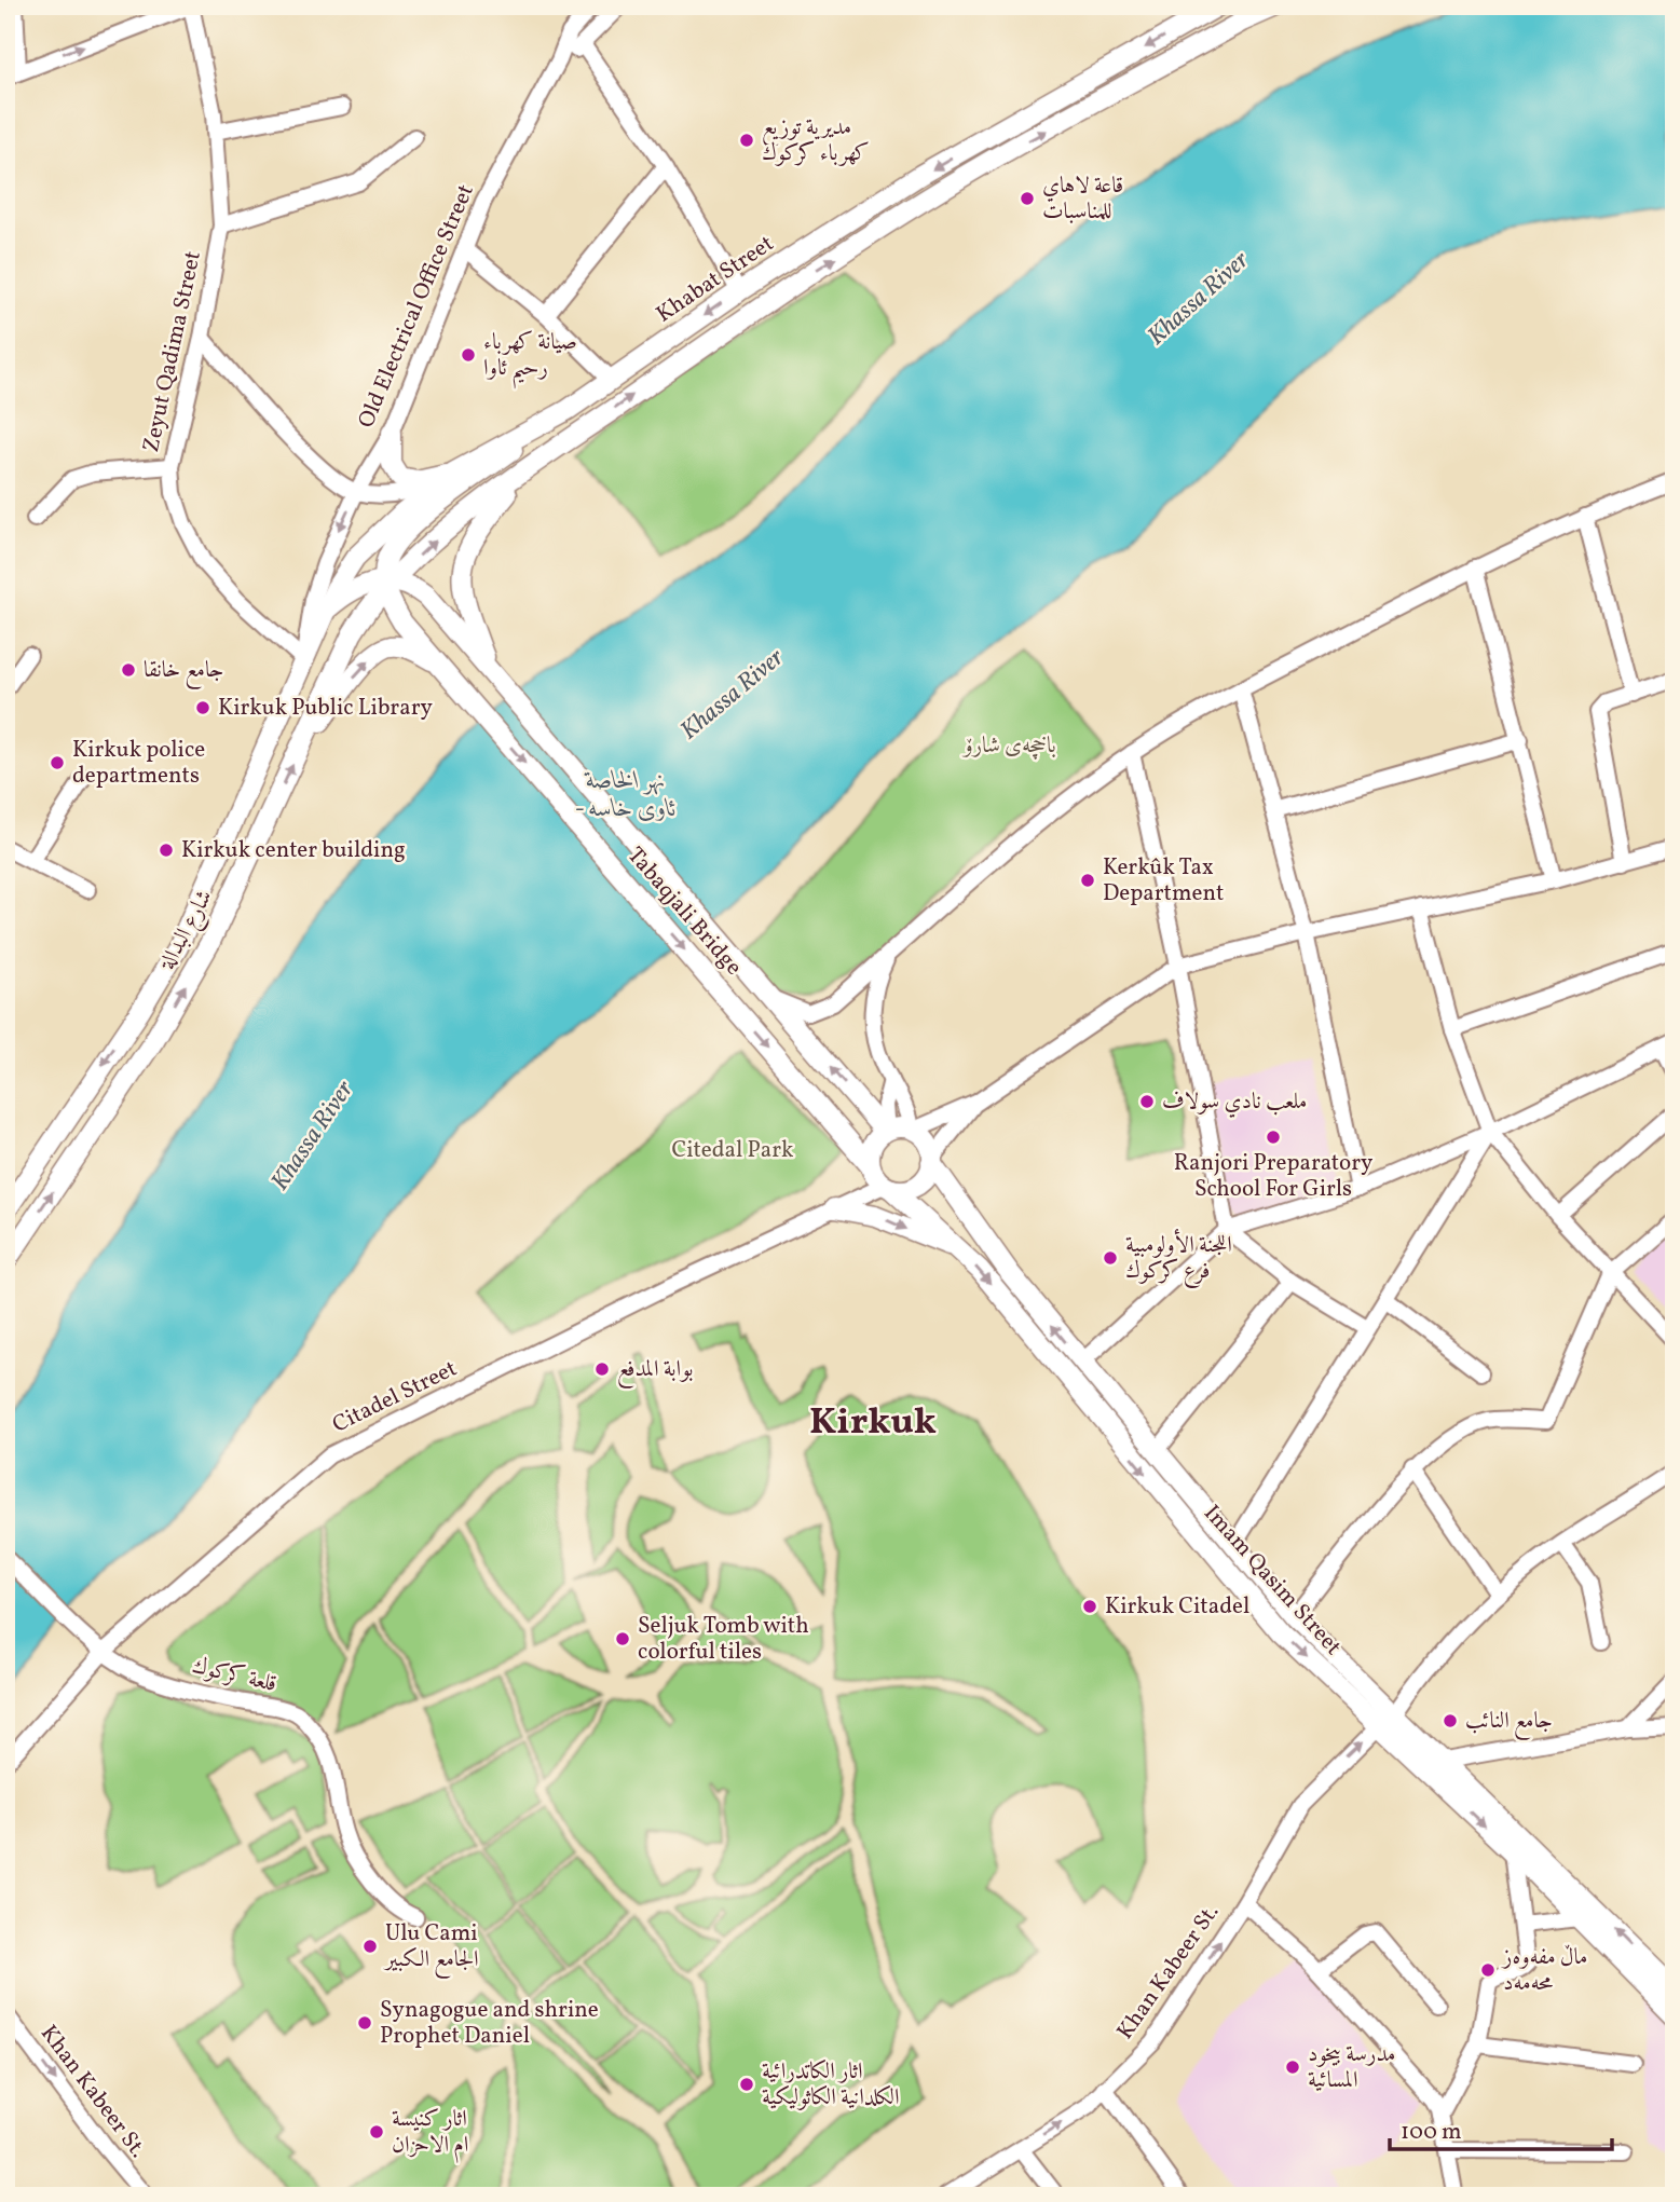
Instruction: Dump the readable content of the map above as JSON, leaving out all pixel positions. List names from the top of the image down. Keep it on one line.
{"streets":{"main road":["Khabat Street","Tabaqjali Bridge","شارع البدالة","Imam Qasim Street"],"street":["Old Electrical Office Street","Zeyut Qadima Street","Citadel Street","قلعة كركوك","Khan Kabeer St."]},"crossings":[["Khabat Street","Old Electrical Office Street"],["Khabat Street","Zeyut Qadima Street"],["Khabat Street","Tabaqjali Bridge"],["Khabat Street","شارع البدالة"],["Old Electrical Office Street","Zeyut Qadima Street"],["Old Electrical Office Street","شارع البدالة"],["Zeyut Qadima Street","شارع البدالة"],["Tabaqjali Bridge","شارع البدالة"],["Tabaqjali Bridge","Citadel Street"],["Tabaqjali Bridge","Imam Qasim Street"],["Citadel Street","Imam Qasim Street"],["Citadel Street","قلعة كركوك"],["Imam Qasim Street","Khan Kabeer St."]],"districts":["Kirkuk"],"water":["Khassa River","نهر الخاصة - ئاوی خاسە"],"parks":["باخچەی شارۆ","Citedal Park"],"places":["مديرية توزيع كهرباء كركوك","قاعة لاهاي للمناسبات","صيانة كهرباء رحيم ئاوا","جامع خانقا","Kirkuk Public Library","Kirkuk police departments","Kirkuk center building","Kerkûk Tax Department","ملعب نادي سولاف","Ranjori Preparatory School For Girls","اللجنة الأولومبية فرع كركوك","بوابة المدفع","Kirkuk Citadel","Seljuk Tomb with colorful tiles","جامع النائب","Ulu Cami الجامع الكبير","ماڵ مفەوەز محەمەد","Synagogue and shrine Prophet Daniel","مدرسة بيخود المسائية","اثار الكاتدرائية الكلدانية الكاثوليكية","اثار كنيسة ام الاحزان"],"scale_bar":"100 m"}
